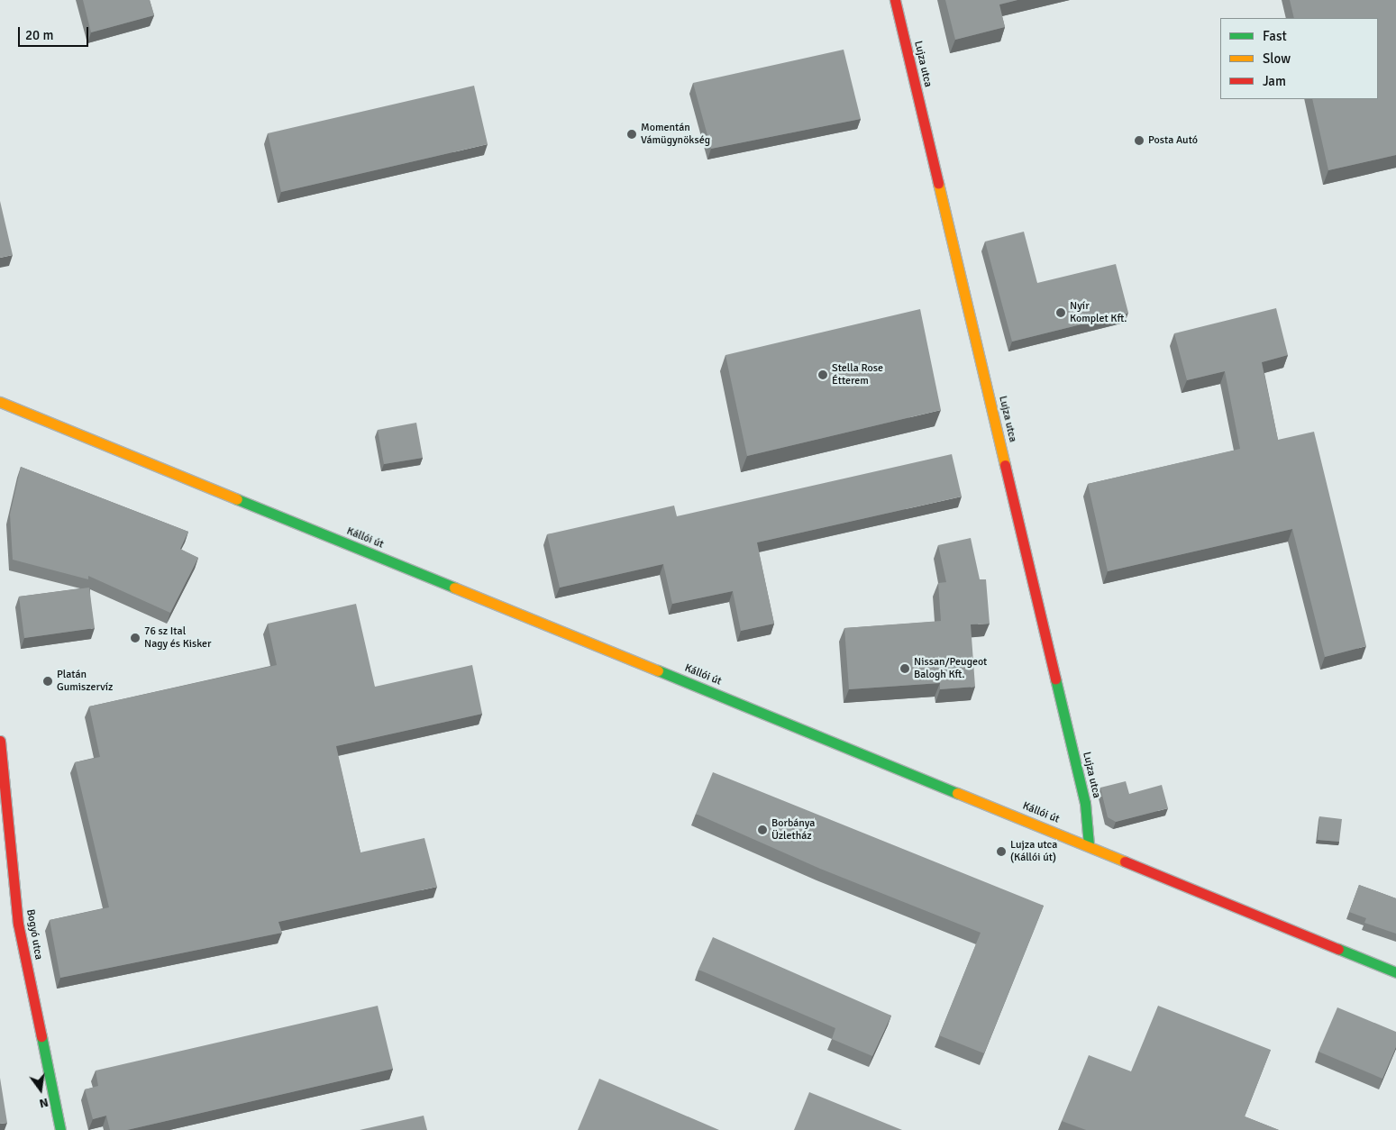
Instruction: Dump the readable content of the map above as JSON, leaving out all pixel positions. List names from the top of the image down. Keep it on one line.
{"streets":{"main road":["Lujza utca","Kállói út","Bogyó utca"]},"crossings":[["Lujza utca","Kállói út"]],"places":["Momentán Vámügynökség","Posta Autó","Nyír Komplet Kft.","Stella Rose Étterem","76 sz Ital Nagy és Kisker","Nissan/Peugeot Balogh Kft.","Platán Gumiszervíz","Borbánya Üzletház","Lujza utca (Kállói út)"],"legend":["Fast","Slow","Jam"],"scale_bar":"20 m","north":"bottom"}
